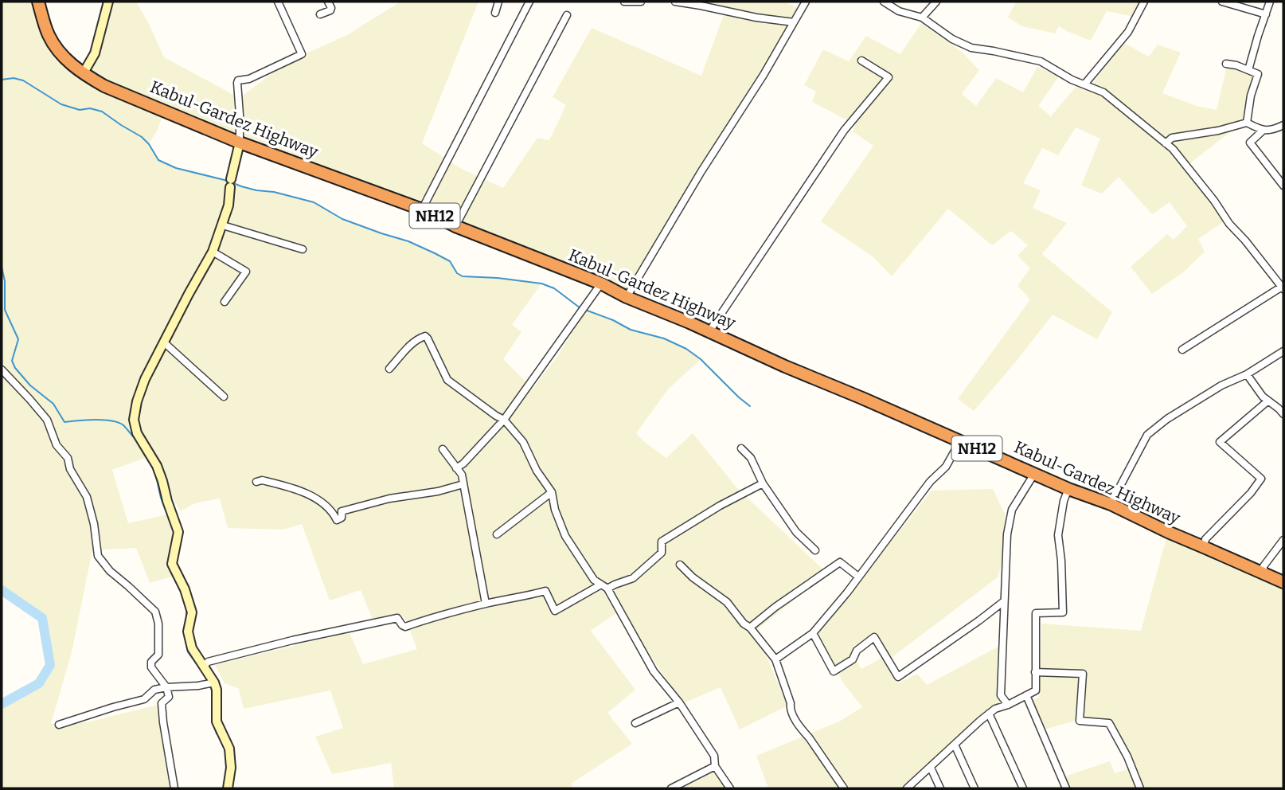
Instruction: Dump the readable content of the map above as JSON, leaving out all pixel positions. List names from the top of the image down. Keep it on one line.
{"streets":{"highway":["Kabul-Gardez Highway","NH12"]}}
